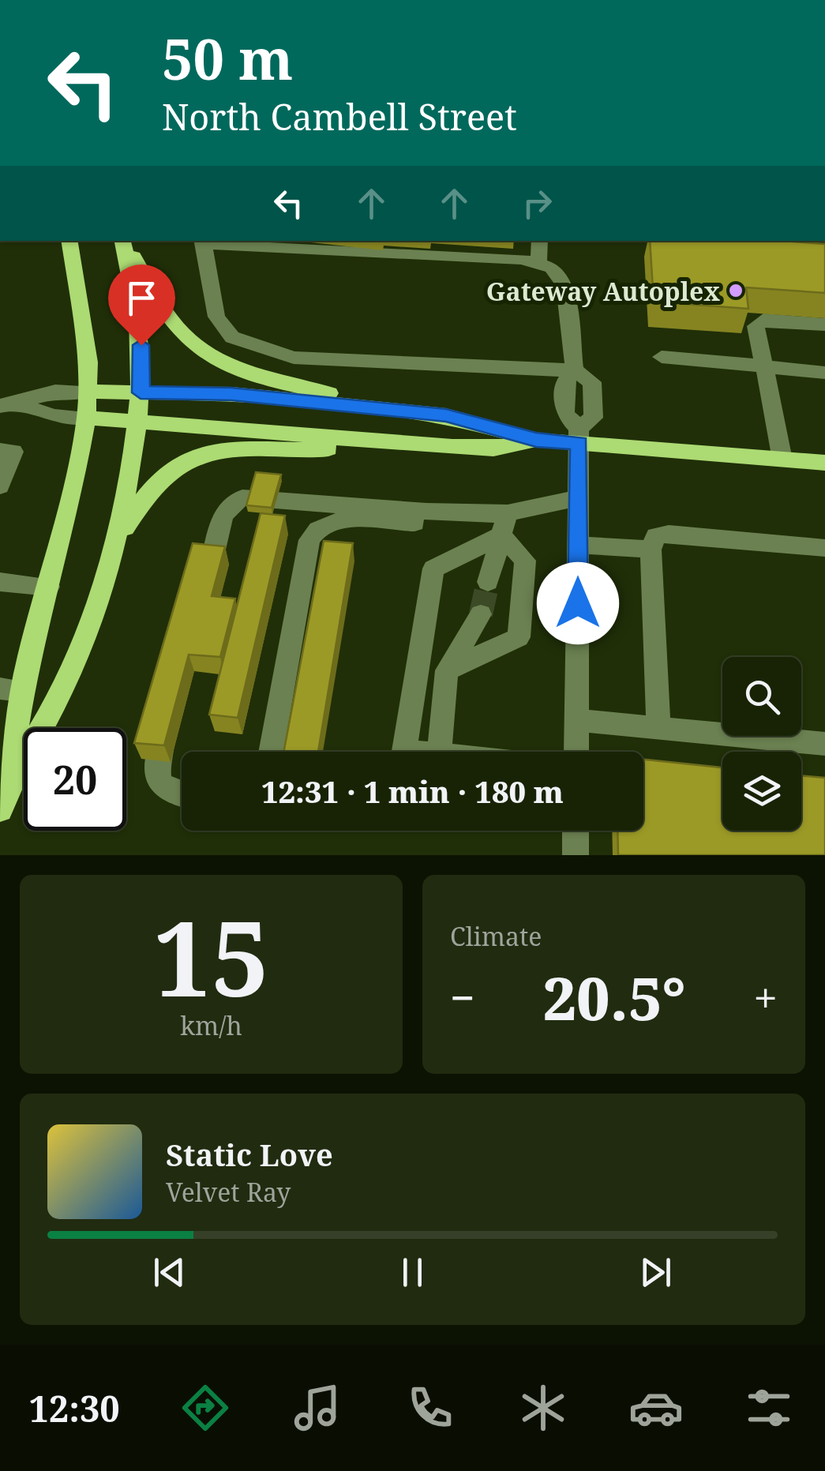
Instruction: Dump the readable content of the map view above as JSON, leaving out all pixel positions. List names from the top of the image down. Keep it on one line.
{"places":["Gateway Autoplex"],"page":{"turn":["50 m","North Cambell Street"],"limit":"20","trip":"12:31 · 1 min · 180 m","tile":[["15","km/h"],"Climate"],"heat":["−","20.5°","+"],"song":["Static Love","Velvet Ray"],"tabs":"12:30"}}
